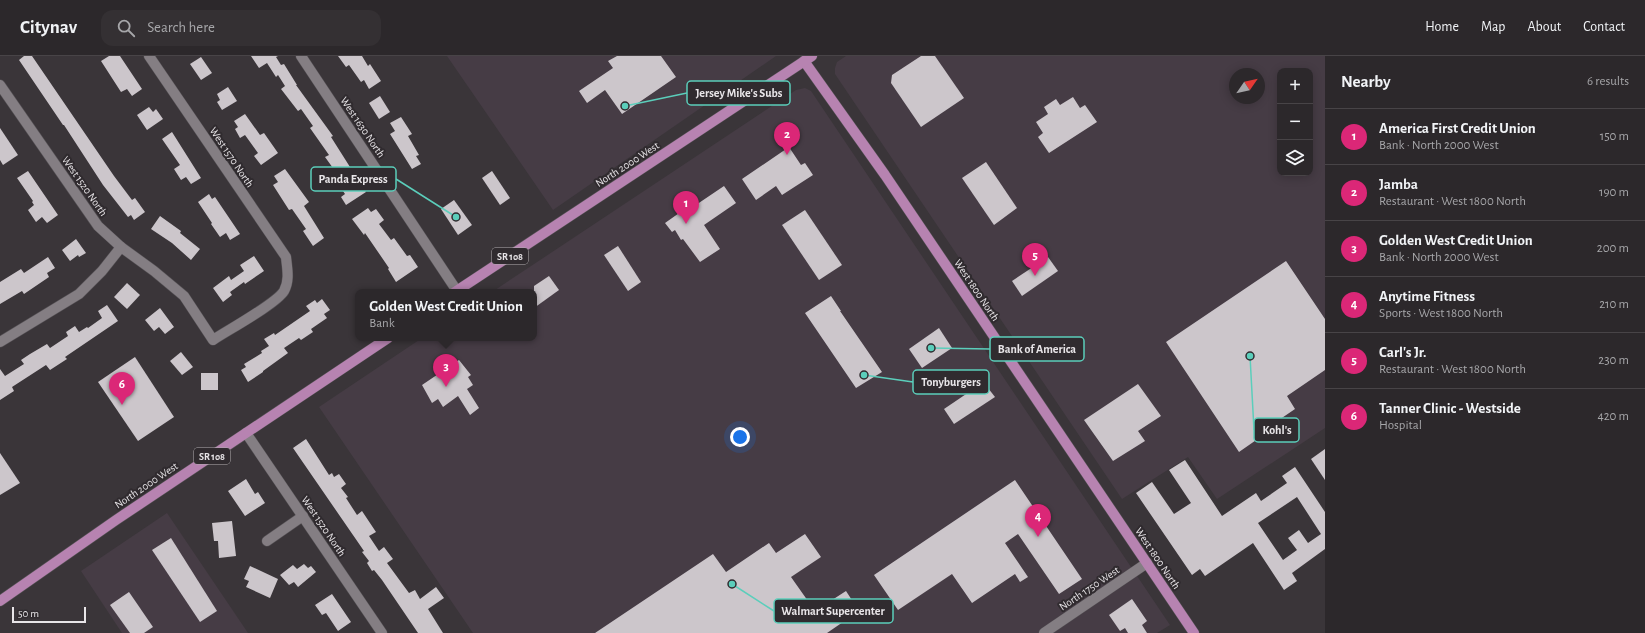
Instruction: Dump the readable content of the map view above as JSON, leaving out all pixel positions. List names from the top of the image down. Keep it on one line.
{"streets":{"main road":["North 2000 West","SR 108","West 1800 North"],"street":["West 1630 North","West 1570 North","West 1520 North","North 1750 West"]},"crossings":[["West 1570 North","West 1520 North"],["North 2000 West","West 1520 North"],["North 2000 West","West 1800 North"],["West 1800 North","North 1750 West"]],"places":["Jersey Mike's Subs","Panda Express","Bank of America","Kohl's","Tonyburgers","Walmart Supercenter"],"scale_bar":"50 m","north":"top right","page":{"header":"Citynav","search":"Search here","nav":["Home","Map","About","Contact"],"heading":["Nearby","6 results"],"map_buttons":["+","−"],"list":[{"mark":"1","name":"America First Credit Union","note":"Bank · North 2000 West","value":"150 m"},{"mark":"2","name":"Jamba","note":"Restaurant · West 1800 North","value":"190 m"},{"mark":"3","name":"Golden West Credit Union","note":"Bank · North 2000 West","value":"200 m"},{"mark":"4","name":"Anytime Fitness","note":"Sports · West 1800 North","value":"210 m"},{"mark":"5","name":"Carl's Jr.","note":"Restaurant · West 1800 North","value":"230 m"},{"mark":"6","name":"Tanner Clinic - Westside","note":"Hospital","value":"420 m"}],"pins":["2","1","5","3","6","4"],"popup":["Golden West Credit Union","Bank"],"scale":"50 m"}}
